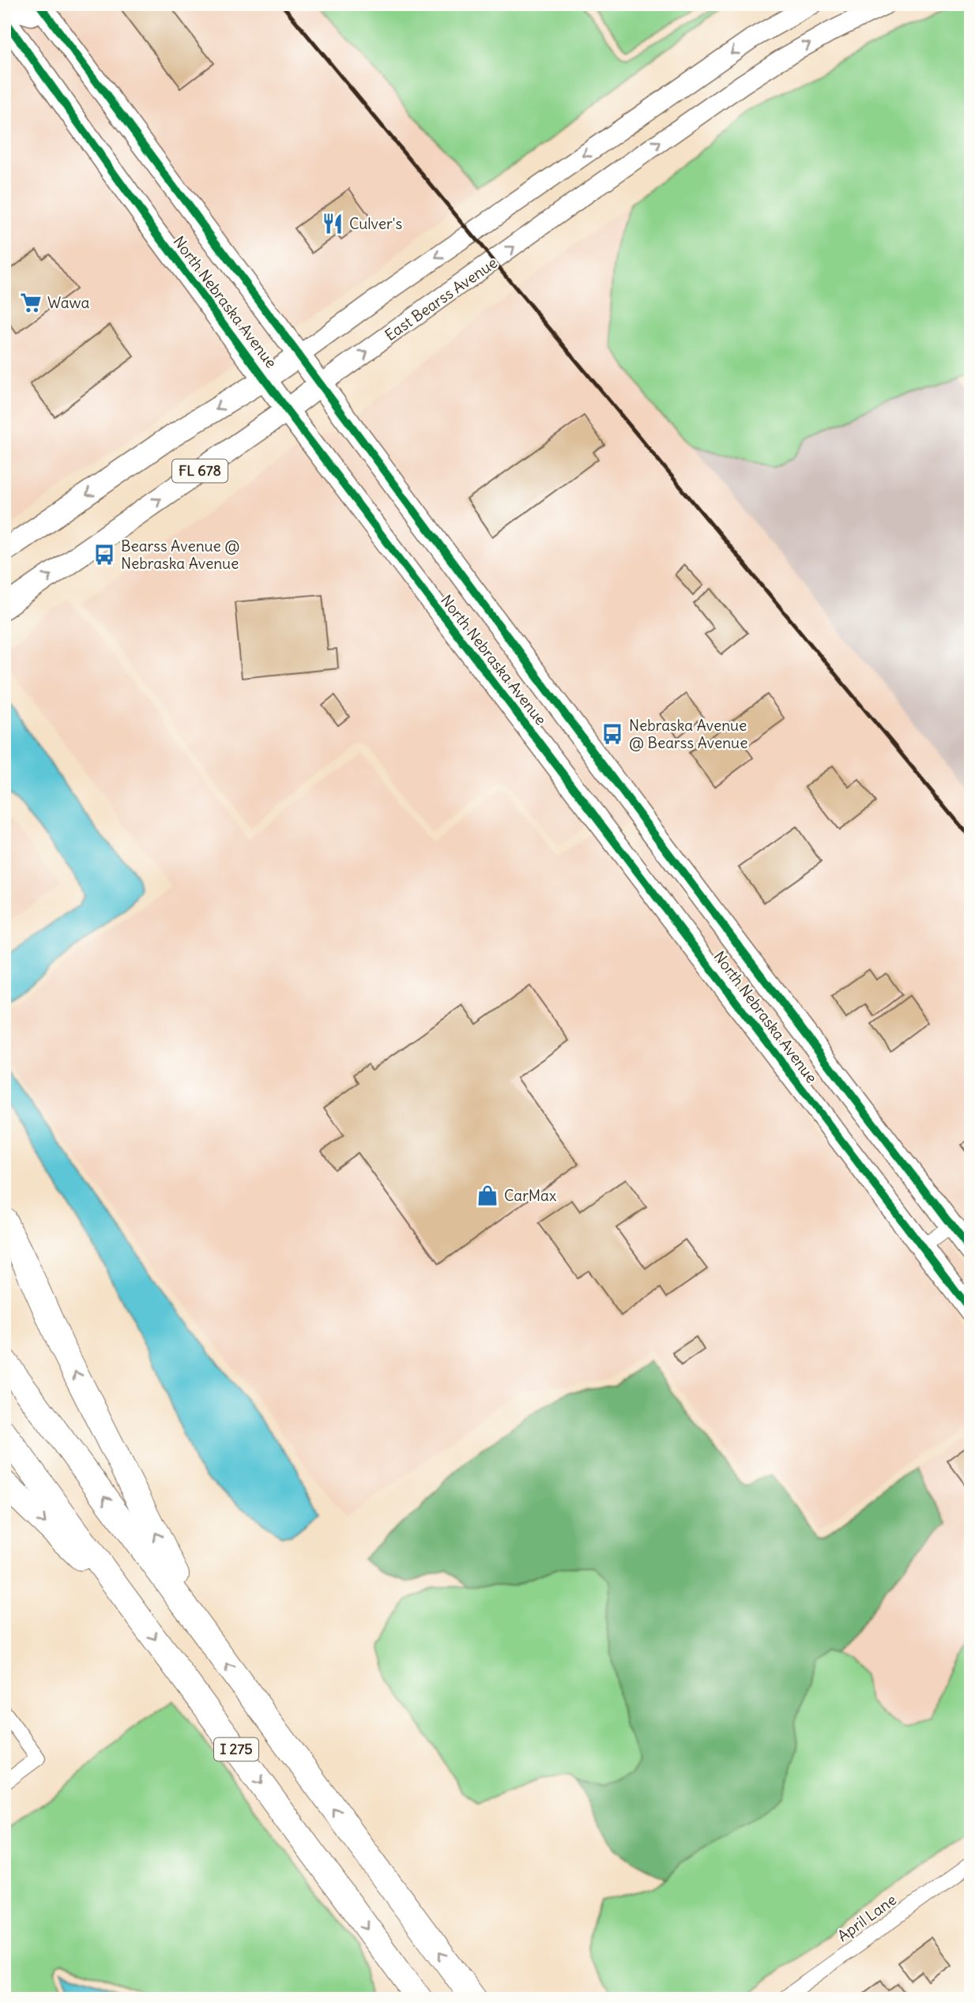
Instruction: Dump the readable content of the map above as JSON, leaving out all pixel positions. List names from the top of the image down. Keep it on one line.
{"streets":{"highway":["I 275"],"main road":["East Bearss Avenue","North Nebraska Avenue","FL 678"],"street":["April Lane"]},"crossings":[["East Bearss Avenue","North Nebraska Avenue"],["North Nebraska Avenue","FL 678"]],"places":{"restaurant":["Culver's"],"supermarket":["Wawa"],"bus stop":["Bearss Avenue @ Nebraska Avenue","Nebraska Avenue @ Bearss Avenue"],"shop":["CarMax"]}}
